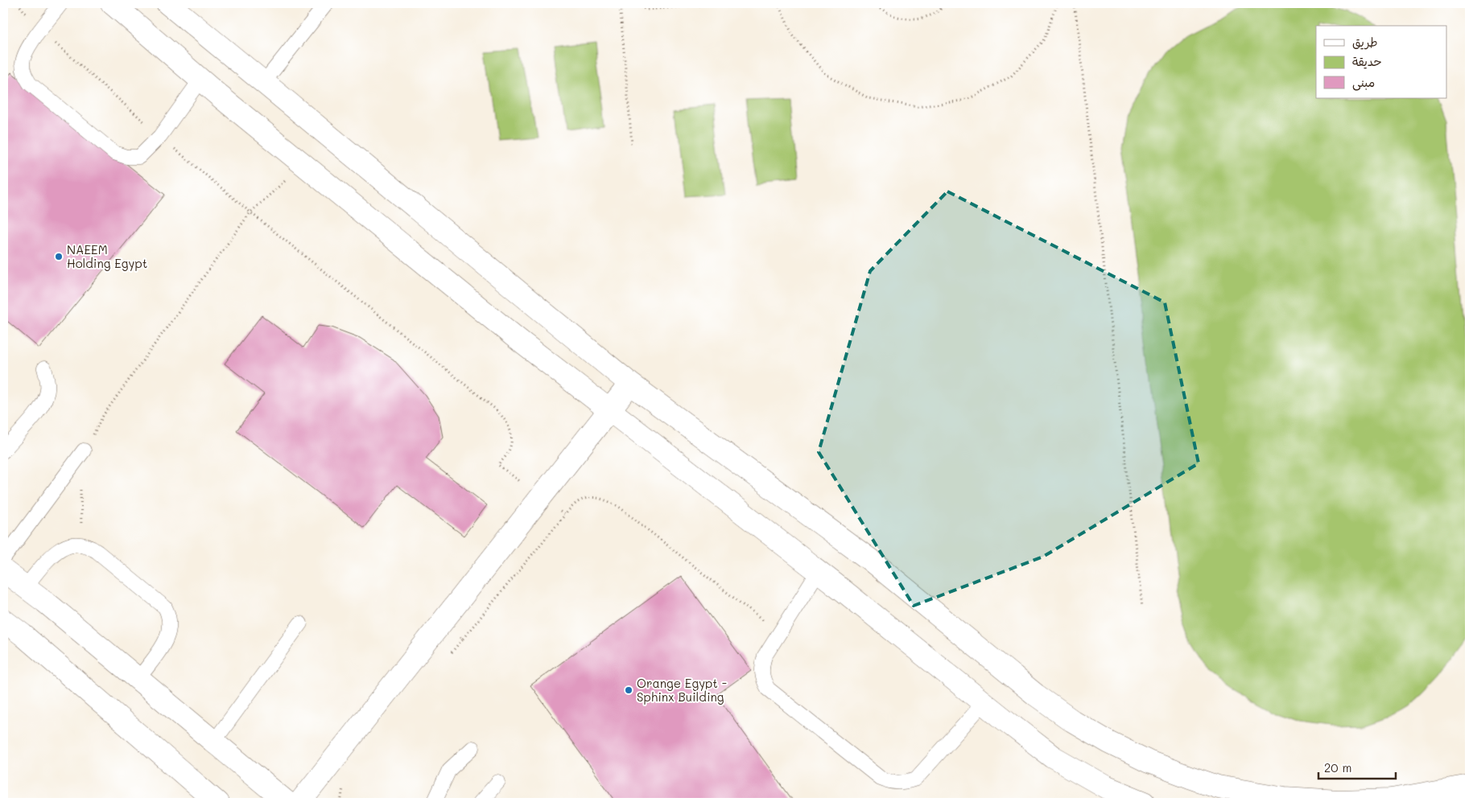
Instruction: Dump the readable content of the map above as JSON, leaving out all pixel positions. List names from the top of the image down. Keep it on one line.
{"places":["NAEEM Holding Egypt","Orange Egypt - Sphinx Building"],"legend":["طريق","حديقة","مبنى"],"scale_bar":"20 m"}
